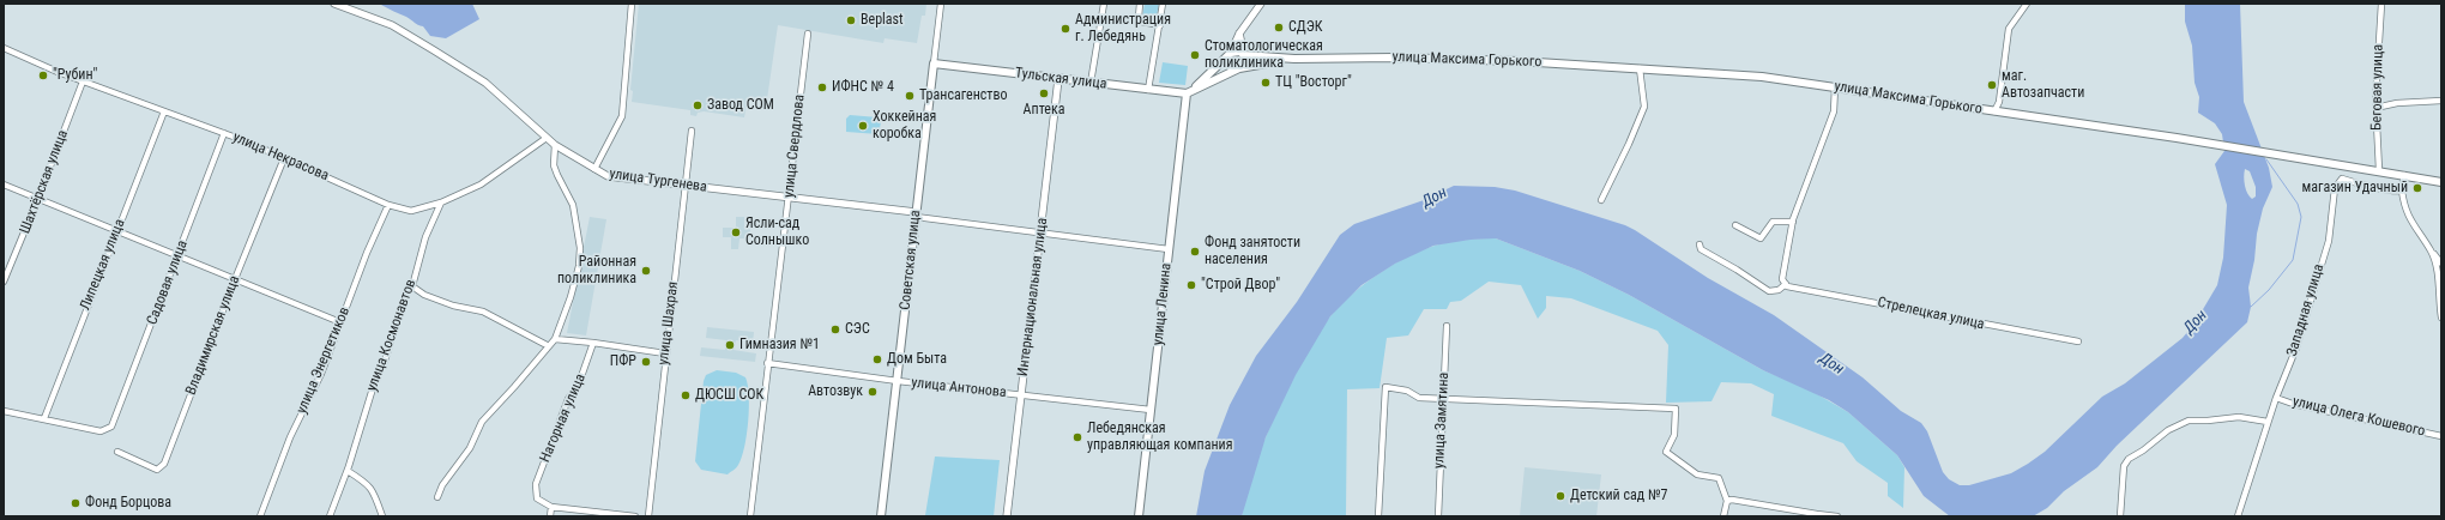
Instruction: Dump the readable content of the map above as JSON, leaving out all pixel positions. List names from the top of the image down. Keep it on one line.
{"streets":{"main road":["улица Максима Горького","Тульская улица","Советская улица","улица Ленина"],"street":["Беговая улица","улица Свердлова","улица Некрасова","улица Тургенева","Шахтёрская улица","Липецкая улица","Садовая улица","Интернациональная улица","Западная улица","Стрелецкая улица","улица Шахрая","Владимирская улица","улица Космонавтов","улица Энергетиков","улица Антонова","улица Олега Кошевого","Нагорная улица","улица Замятина"]},"crossings":[["улица Максима Горького","Беговая улица"],["Тульская улица","Советская улица"],["Тульская улица","Интернациональная улица"],["Тульская улица","улица Ленина"],["улица Свердлова","улица Тургенева"],["улица Свердлова","улица Антонова"],["улица Некрасова","улица Тургенева"],["улица Некрасова","Шахтёрская улица"],["улица Некрасова","Липецкая улица"],["улица Некрасова","Садовая улица"],["улица Некрасова","Владимирская улица"],["улица Некрасова","улица Космонавтов"],["улица Некрасова","улица Энергетиков"],["улица Тургенева","Советская улица"],["улица Тургенева","Интернациональная улица"],["улица Тургенева","улица Ленина"],["улица Тургенева","улица Шахрая"],["Советская улица","улица Антонова"],["Липецкая улица","Садовая улица"],["Интернациональная улица","улица Антонова"],["улица Ленина","улица Антонова"],["Западная улица","улица Олега Кошевого"]],"water":["Дон"],"places":["Beplast","СДЭК","Администрация г. Лебедянь","Стоматологическая поликлиника","\"Рубин\"","ТЦ \"Восторг\"","маг. Автозапчасти","ИФНС № 4","Аптека","Трансагенство","Завод СОМ","Хоккейная коробка","магазин Удачный","Ясли-сад Солнышко","Фонд занятости населения","Районная поликлиника","\"Строй Двор\"","СЭС","Гимназия №1","Дом Быта","ПФР","Автозвук","ДЮСШ СОК","Лебедянская управляющая компания","Детский сад №7","Фонд Борцова"]}
